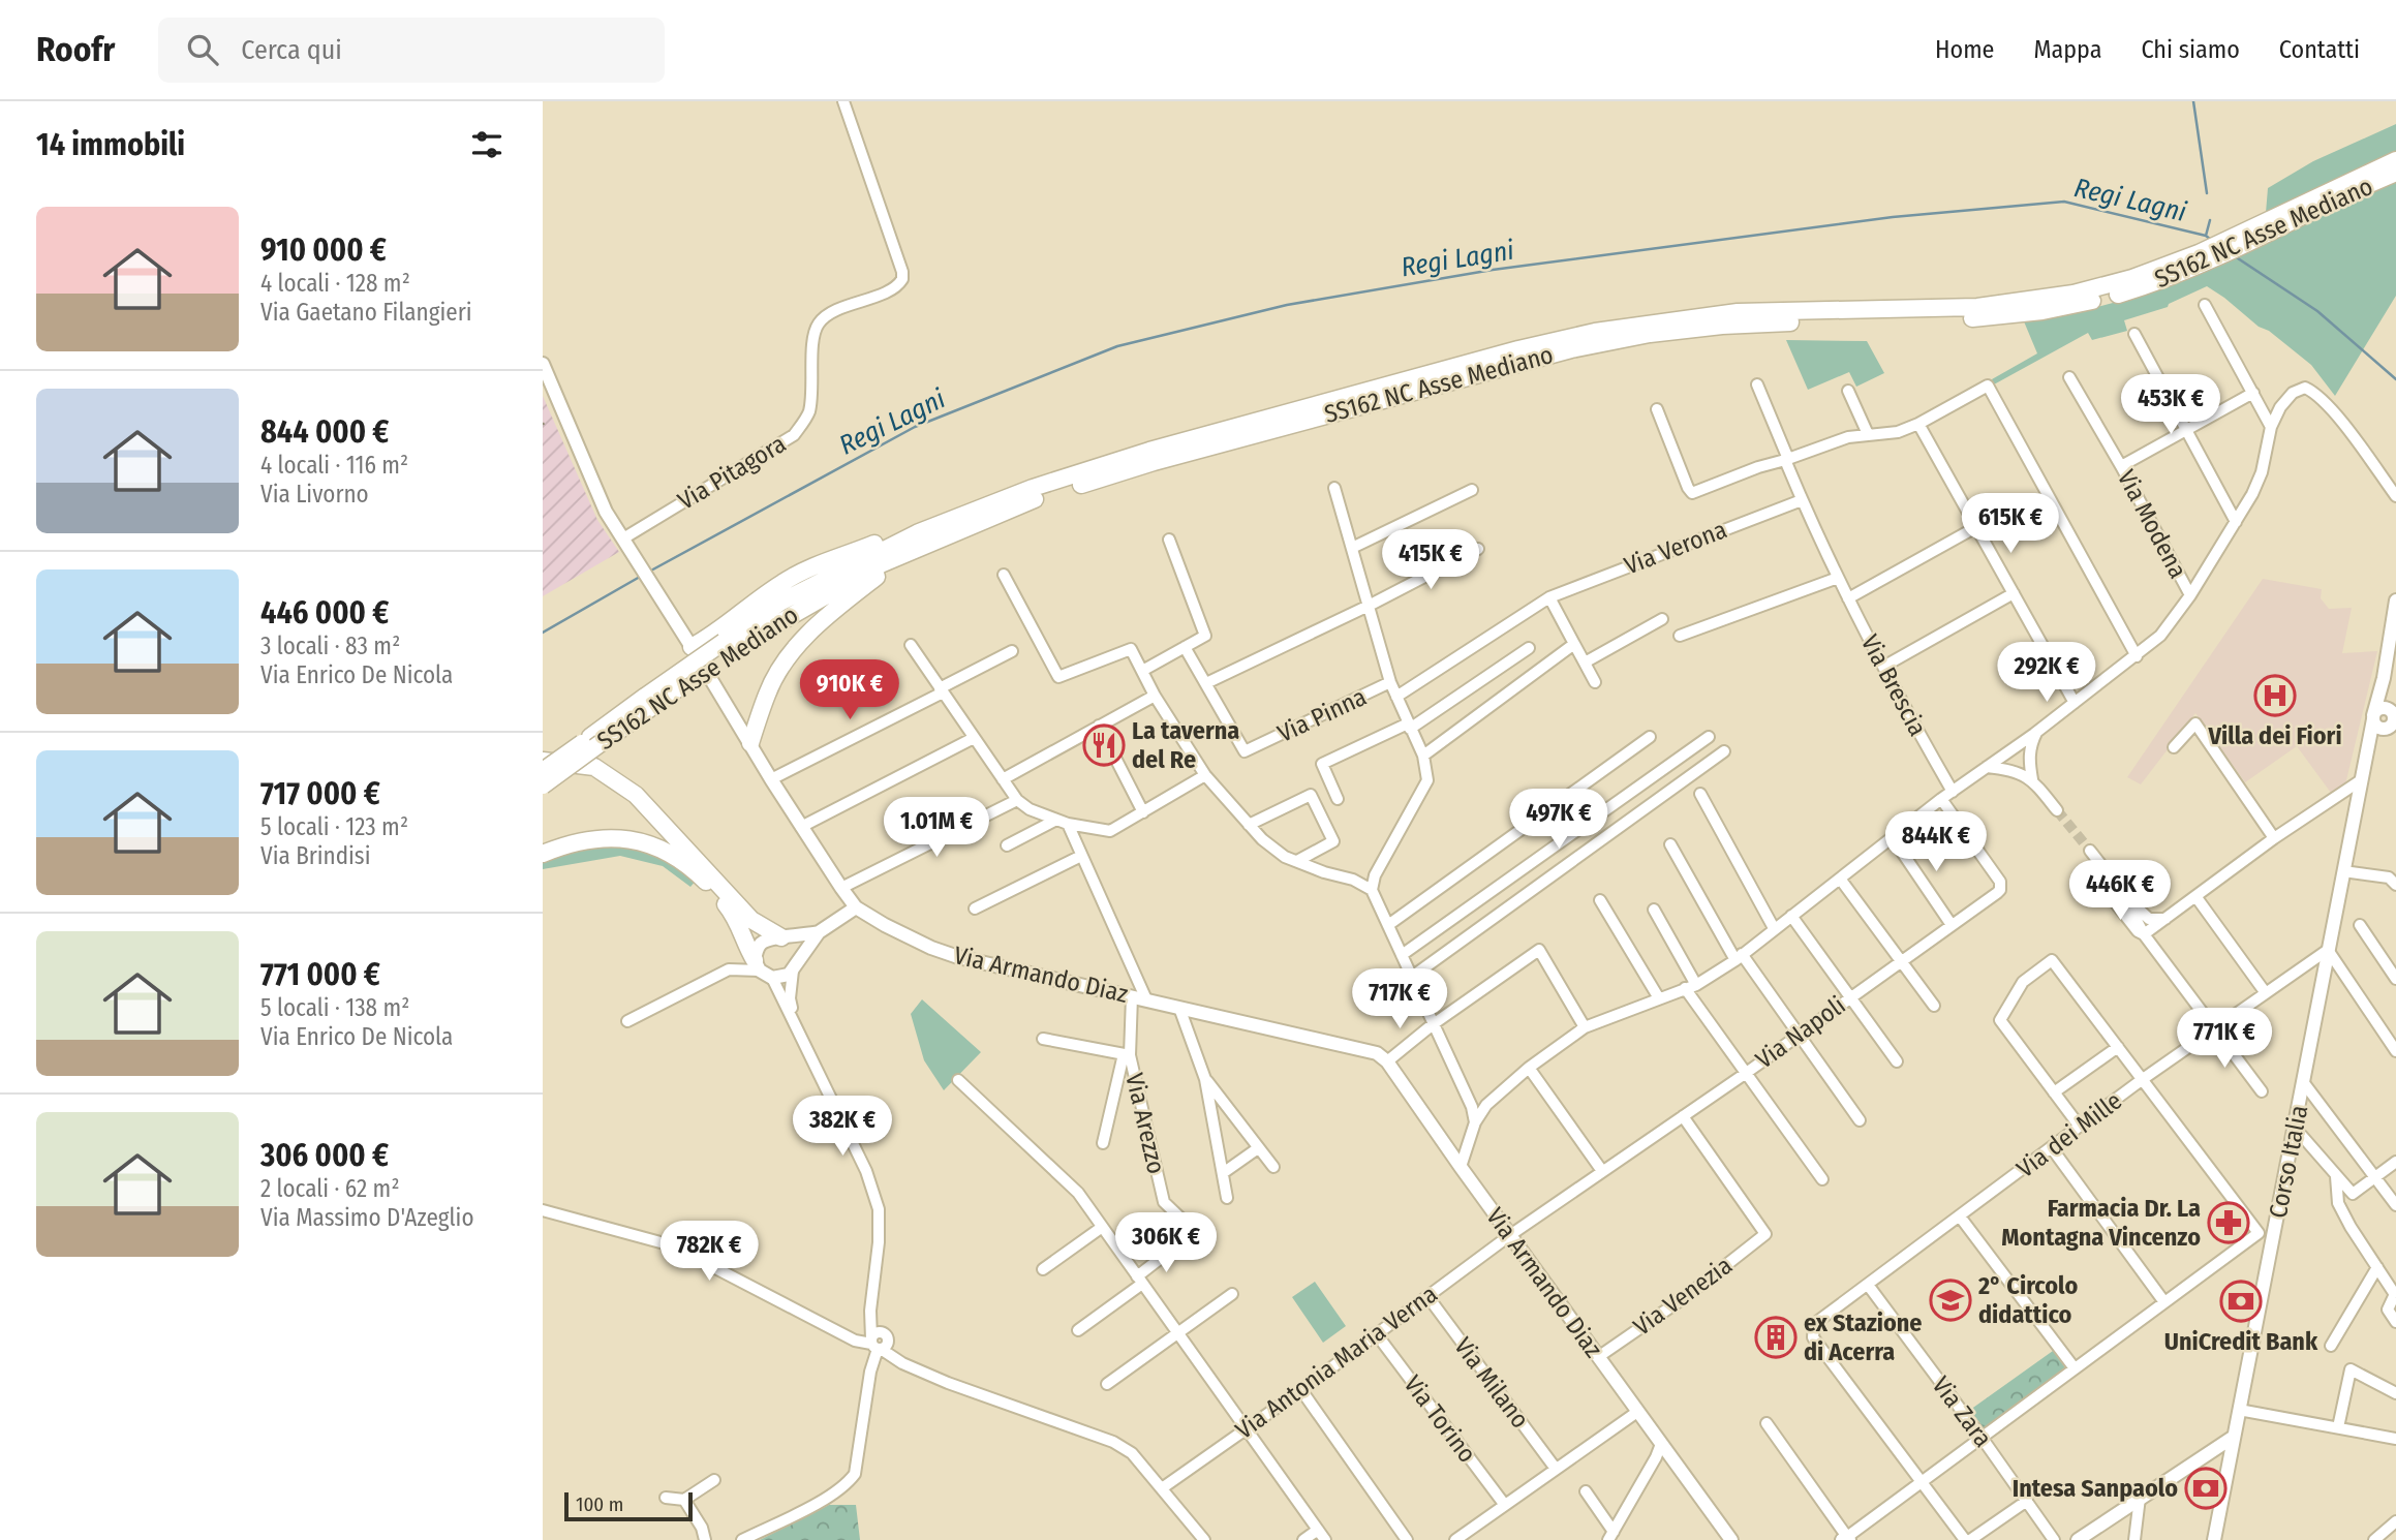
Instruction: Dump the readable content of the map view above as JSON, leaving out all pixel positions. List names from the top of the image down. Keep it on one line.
{"streets":{"highway":["SS162 NC Asse Mediano"],"main road":["Via Armando Diaz","Corso Italia"],"street":["Via Pitagora","Via Modena","Via Verona","Via Brescia","Via Pinna","Via Napoli","Via Arezzo","Via dei Mille","Via Venezia","Via Antonia Maria Verna","Via Milano","Via Zara","Via Torino"]},"crossings":[["Via Pitagora","Via Armando Diaz"],["Via Verona","Via Brescia"],["Via Armando Diaz","Via Napoli"],["Via Armando Diaz","Via Arezzo"],["Via Armando Diaz","Via Venezia"],["Via Armando Diaz","Via Antonia Maria Verna"],["Via Napoli","Via Venezia"],["Via Napoli","Via Antonia Maria Verna"],["Via dei Mille","Corso Italia"],["Via dei Mille","Via Zara"],["Via Antonia Maria Verna","Via Milano"],["Via Antonia Maria Verna","Via Torino"]],"water":["Regi Lagni"],"places":{"hospital":["Villa dei Fiori"],"restaurant":["La taverna del Re"],"pharmacy":["Farmacia Dr. La Montagna Vincenzo"],"school or university":["2° Circolo didattico"],"bank":["UniCredit Bank","Intesa Sanpaolo"],"building":["ex Stazione di Acerra"]},"scale_bar":"100 m","page":{"header":"Roofr","search":"Cerca qui","nav":["Home","Mappa","Chi siamo","Contatti"],"heading":"14 immobili","list":[{"name":"910 000 €","note":"4 locali · 128 m² · Via Gaetano Filangieri"},{"name":"844 000 €","note":"4 locali · 116 m² · Via Livorno"},{"name":"446 000 €","note":"3 locali · 83 m² · Via Enrico De Nicola"},{"name":"717 000 €","note":"5 locali · 123 m² · Via Brindisi"},{"name":"771 000 €","note":"5 locali · 138 m² · Via Enrico De Nicola"},{"name":"306 000 €","note":"2 locali · 62 m² · Via Massimo D'Azeglio"}],"price":["453K €","615K €","415K €","292K €","910K €","497K €","1.01M €","844K €","446K €","717K €","771K €","382K €","306K €","782K €"],"scale":"100 m"}}
